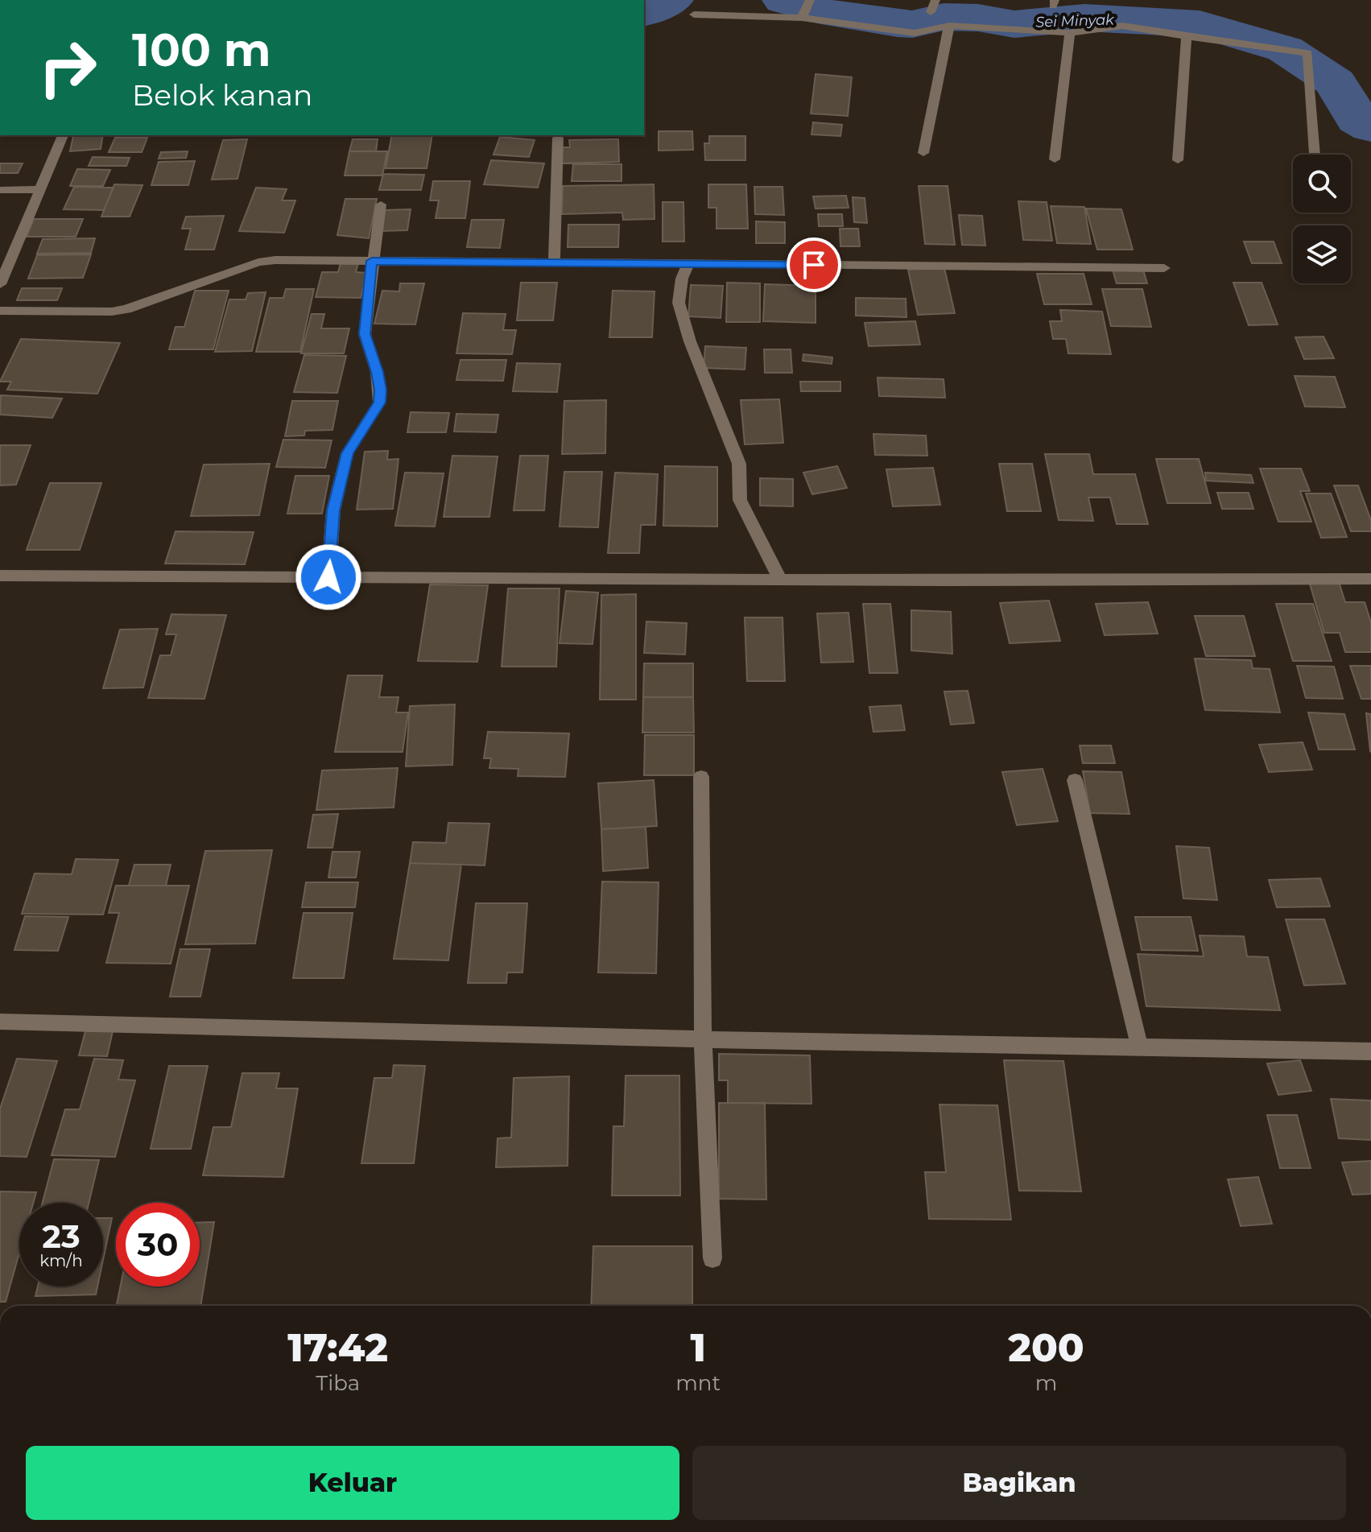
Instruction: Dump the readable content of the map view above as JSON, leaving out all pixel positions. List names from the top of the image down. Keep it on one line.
{"water":["Sei Minyak"],"page":{"turn":["100 m","Belok kanan"],"speed":"23 km/h","limit":"30","eta":["17:42","Tiba","1","mnt","200","m"],"buttons":["Keluar","Bagikan"]}}
